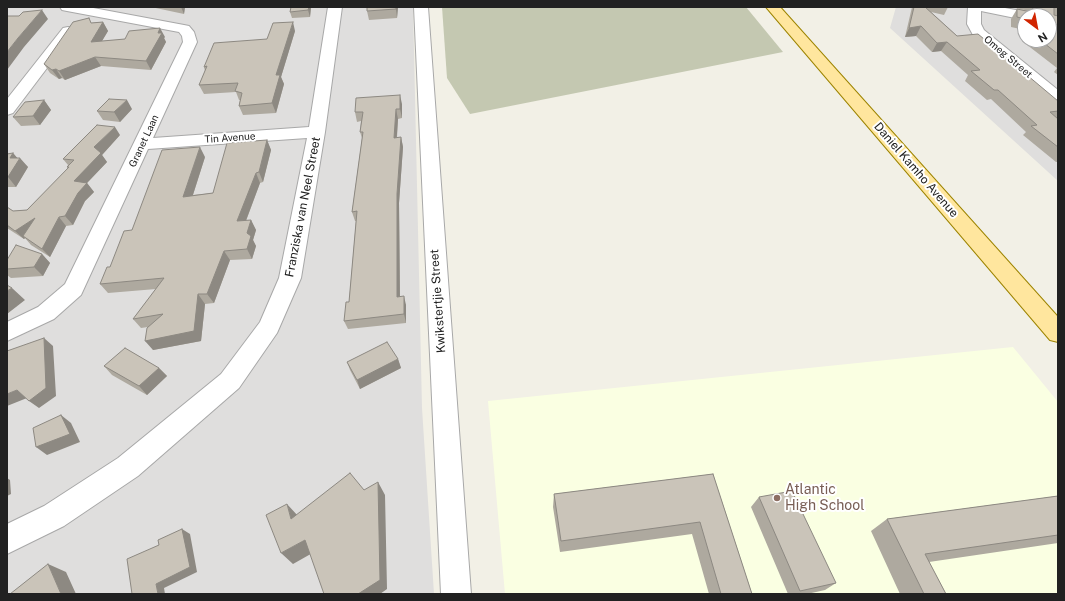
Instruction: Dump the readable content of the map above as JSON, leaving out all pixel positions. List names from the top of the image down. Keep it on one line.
{"streets":{"main road":["Daniel Kamho Avenue"],"street":["Omeg Street","Tin Avenue","Granet Laan","Franziska van Neel Street","Kwikstertjie Street"]},"crossings":[["Tin Avenue","Granet Laan"],["Tin Avenue","Franziska van Neel Street"]],"places":["Atlantic High School"],"north":"bottom right"}
